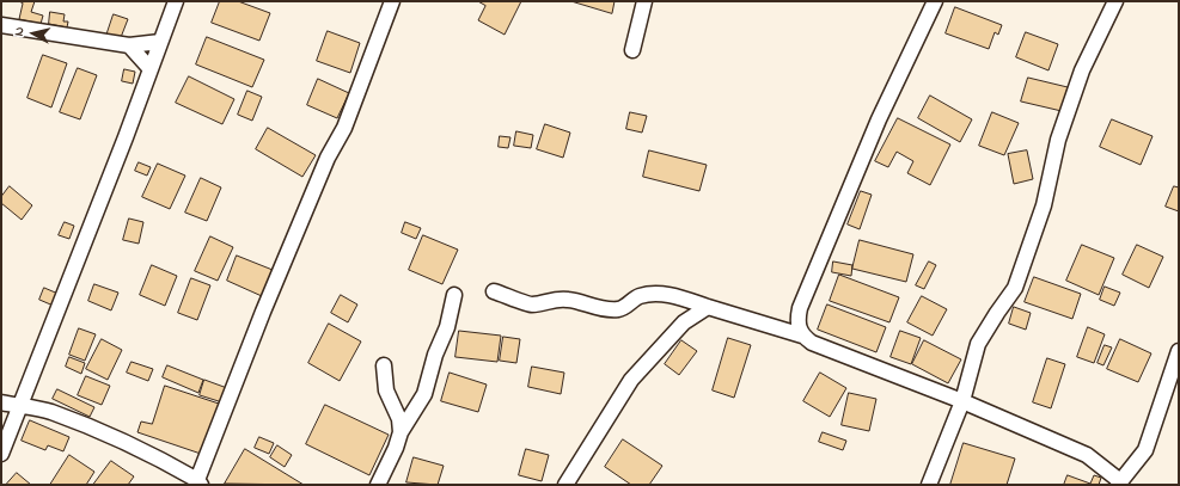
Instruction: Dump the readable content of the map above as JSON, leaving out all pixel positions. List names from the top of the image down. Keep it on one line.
{"north":"left"}
